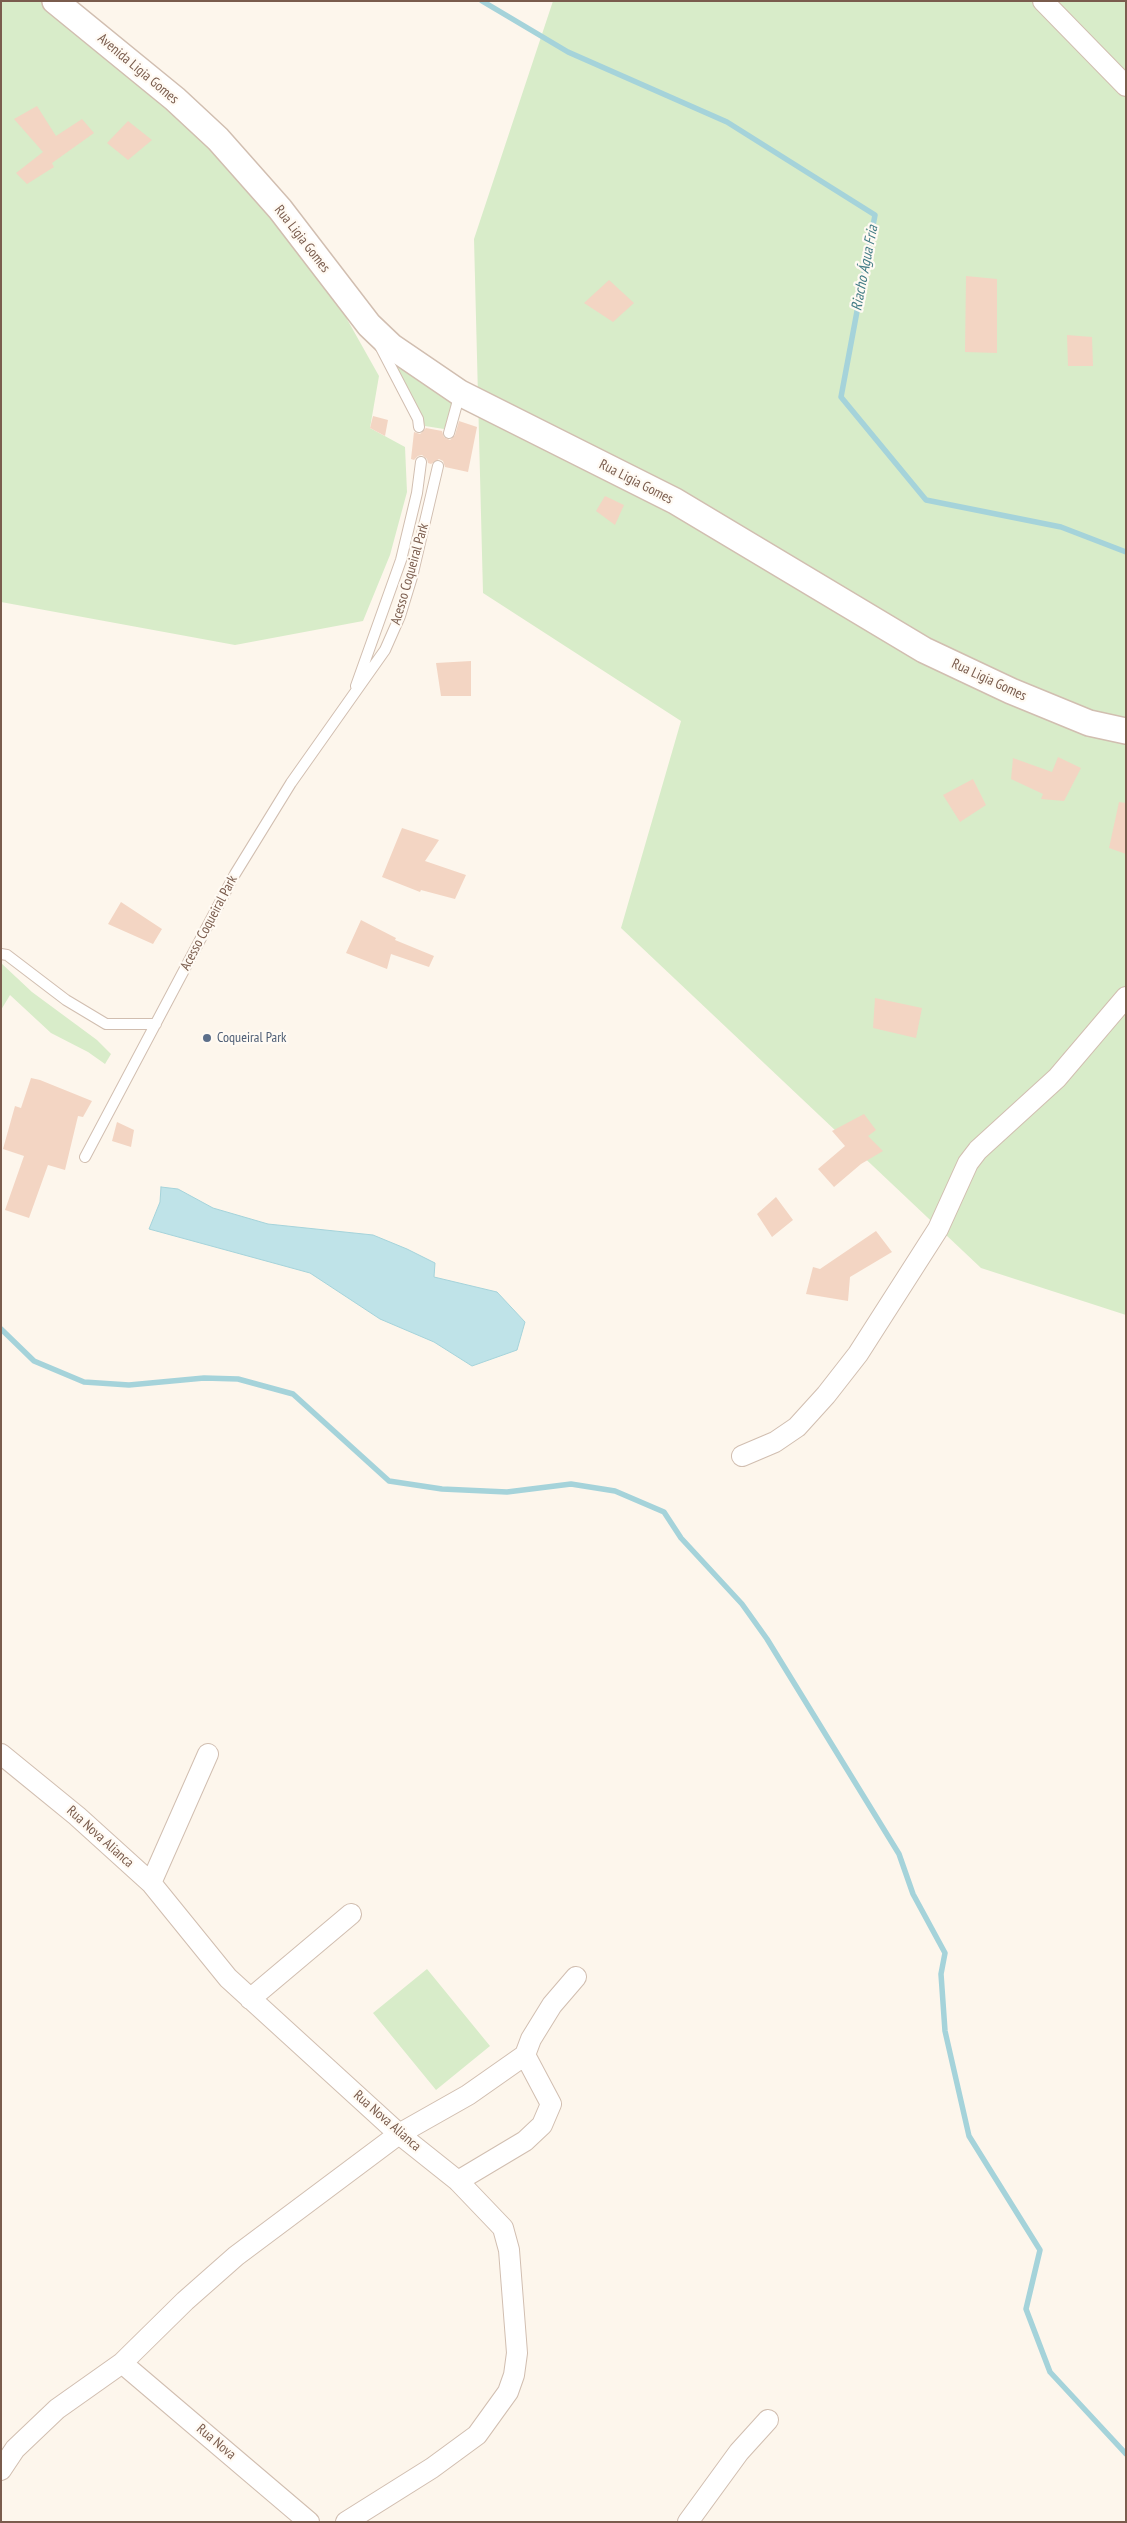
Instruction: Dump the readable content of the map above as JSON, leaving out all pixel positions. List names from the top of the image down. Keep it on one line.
{"streets":{"street":["Avenida Ligia Gomes","Rua Ligia Gomes","Rua Nova Alianca","Rua Nova"],"lane":["Acesso Coqueiral Park"]},"crossings":[["Avenida Ligia Gomes","Rua Ligia Gomes"]],"water":["Riacho Água Fria"],"places":["Coqueiral Park"]}
